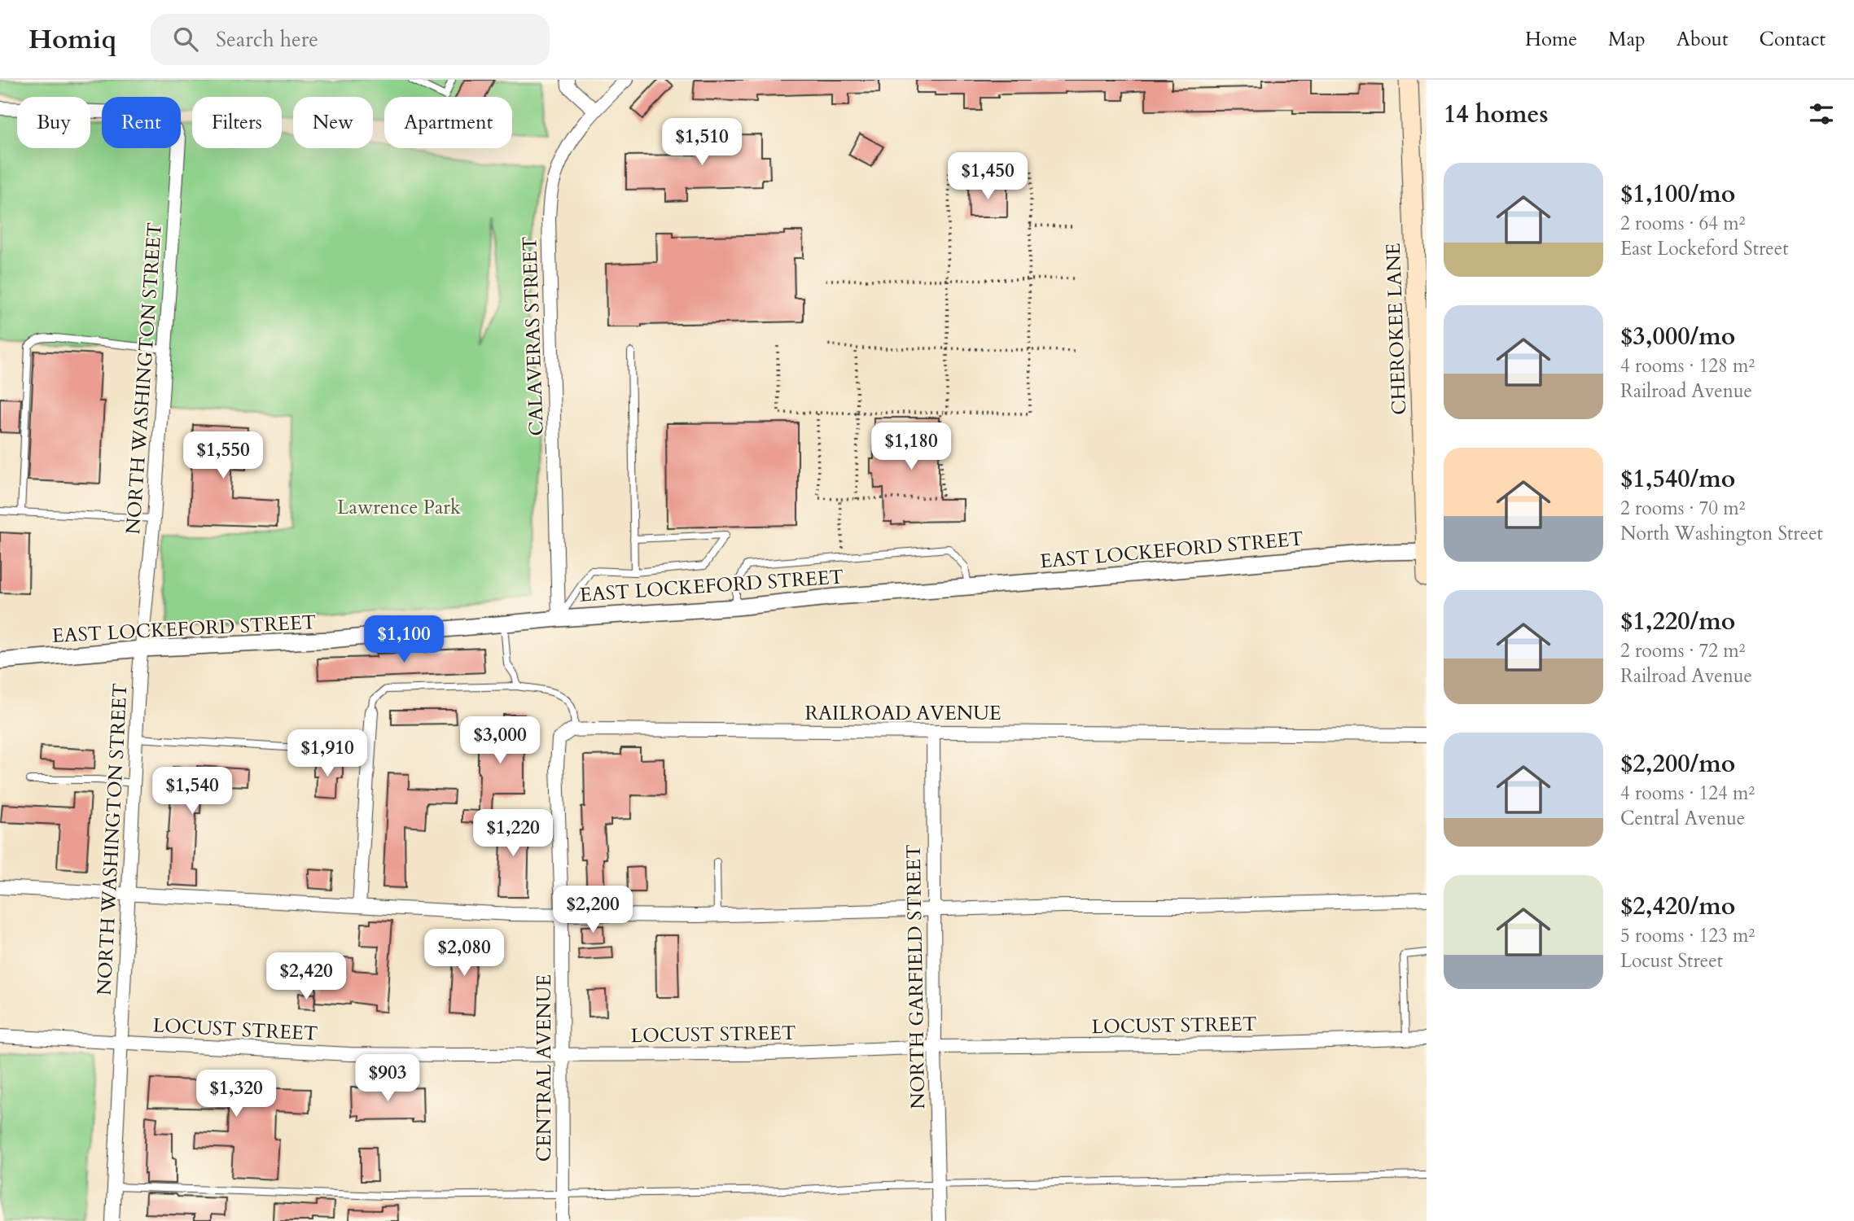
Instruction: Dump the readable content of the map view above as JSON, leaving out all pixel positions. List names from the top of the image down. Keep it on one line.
{"streets":{"main road":["CHEROKEE LANE"],"street":["CALAVERAS STREET","NORTH WASHINGTON STREET","EAST LOCKEFORD STREET","RAILROAD AVENUE","NORTH GARFIELD STREET","LOCUST STREET","CENTRAL AVENUE"]},"crossings":[["CHEROKEE LANE","EAST LOCKEFORD STREET"],["CALAVERAS STREET","EAST LOCKEFORD STREET"],["NORTH WASHINGTON STREET","EAST LOCKEFORD STREET"],["NORTH WASHINGTON STREET","LOCUST STREET"],["RAILROAD AVENUE","NORTH GARFIELD STREET"],["NORTH GARFIELD STREET","LOCUST STREET"],["LOCUST STREET","CENTRAL AVENUE"]],"parks":["Lawrence Park"],"page":{"header":"Homiq","search":"Search here","nav":["Home","Map","About","Contact"],"heading":"14 homes","chip":["Buy","Rent","Filters","New","Apartment"],"price":["$1,510","$1,450","$1,180","$1,550","$1,100","$3,000","$1,910","$1,540","$1,220","$2,200","$2,080","$2,420","$903","$1,320"],"list":[{"name":"$1,100/mo","note":"2 rooms · 64 m² · East Lockeford Street"},{"name":"$3,000/mo","note":"4 rooms · 128 m² · Railroad Avenue"},{"name":"$1,540/mo","note":"2 rooms · 70 m² · North Washington Street"},{"name":"$1,220/mo","note":"2 rooms · 72 m² · Railroad Avenue"},{"name":"$2,200/mo","note":"4 rooms · 124 m² · Central Avenue"},{"name":"$2,420/mo","note":"5 rooms · 123 m² · Locust Street"}]}}
